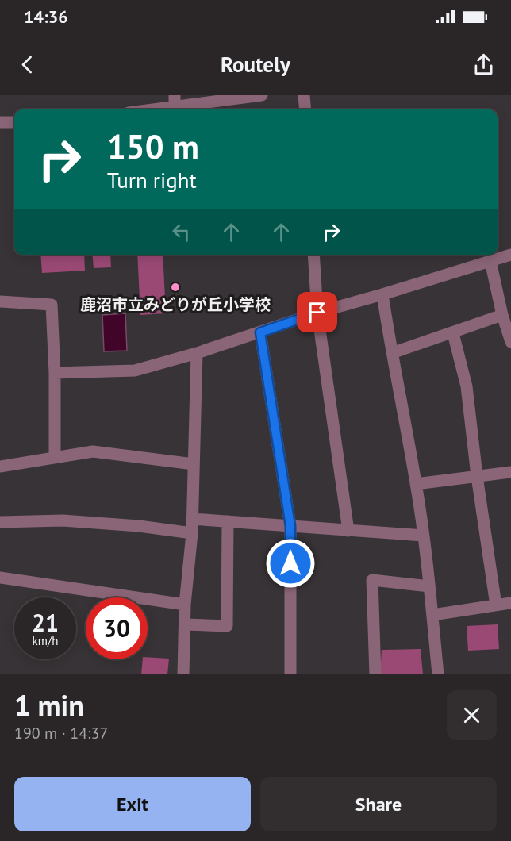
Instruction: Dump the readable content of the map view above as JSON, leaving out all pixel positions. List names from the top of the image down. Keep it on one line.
{"places":["鹿沼市立みどりが丘小学校"],"page":{"status":"14:36","header":"Routely","turn":["150 m","Turn right"],"speed":"21 km/h","limit":"30","heading":["1 min","190 m · 14:37"],"buttons":["Exit","Share"]}}
